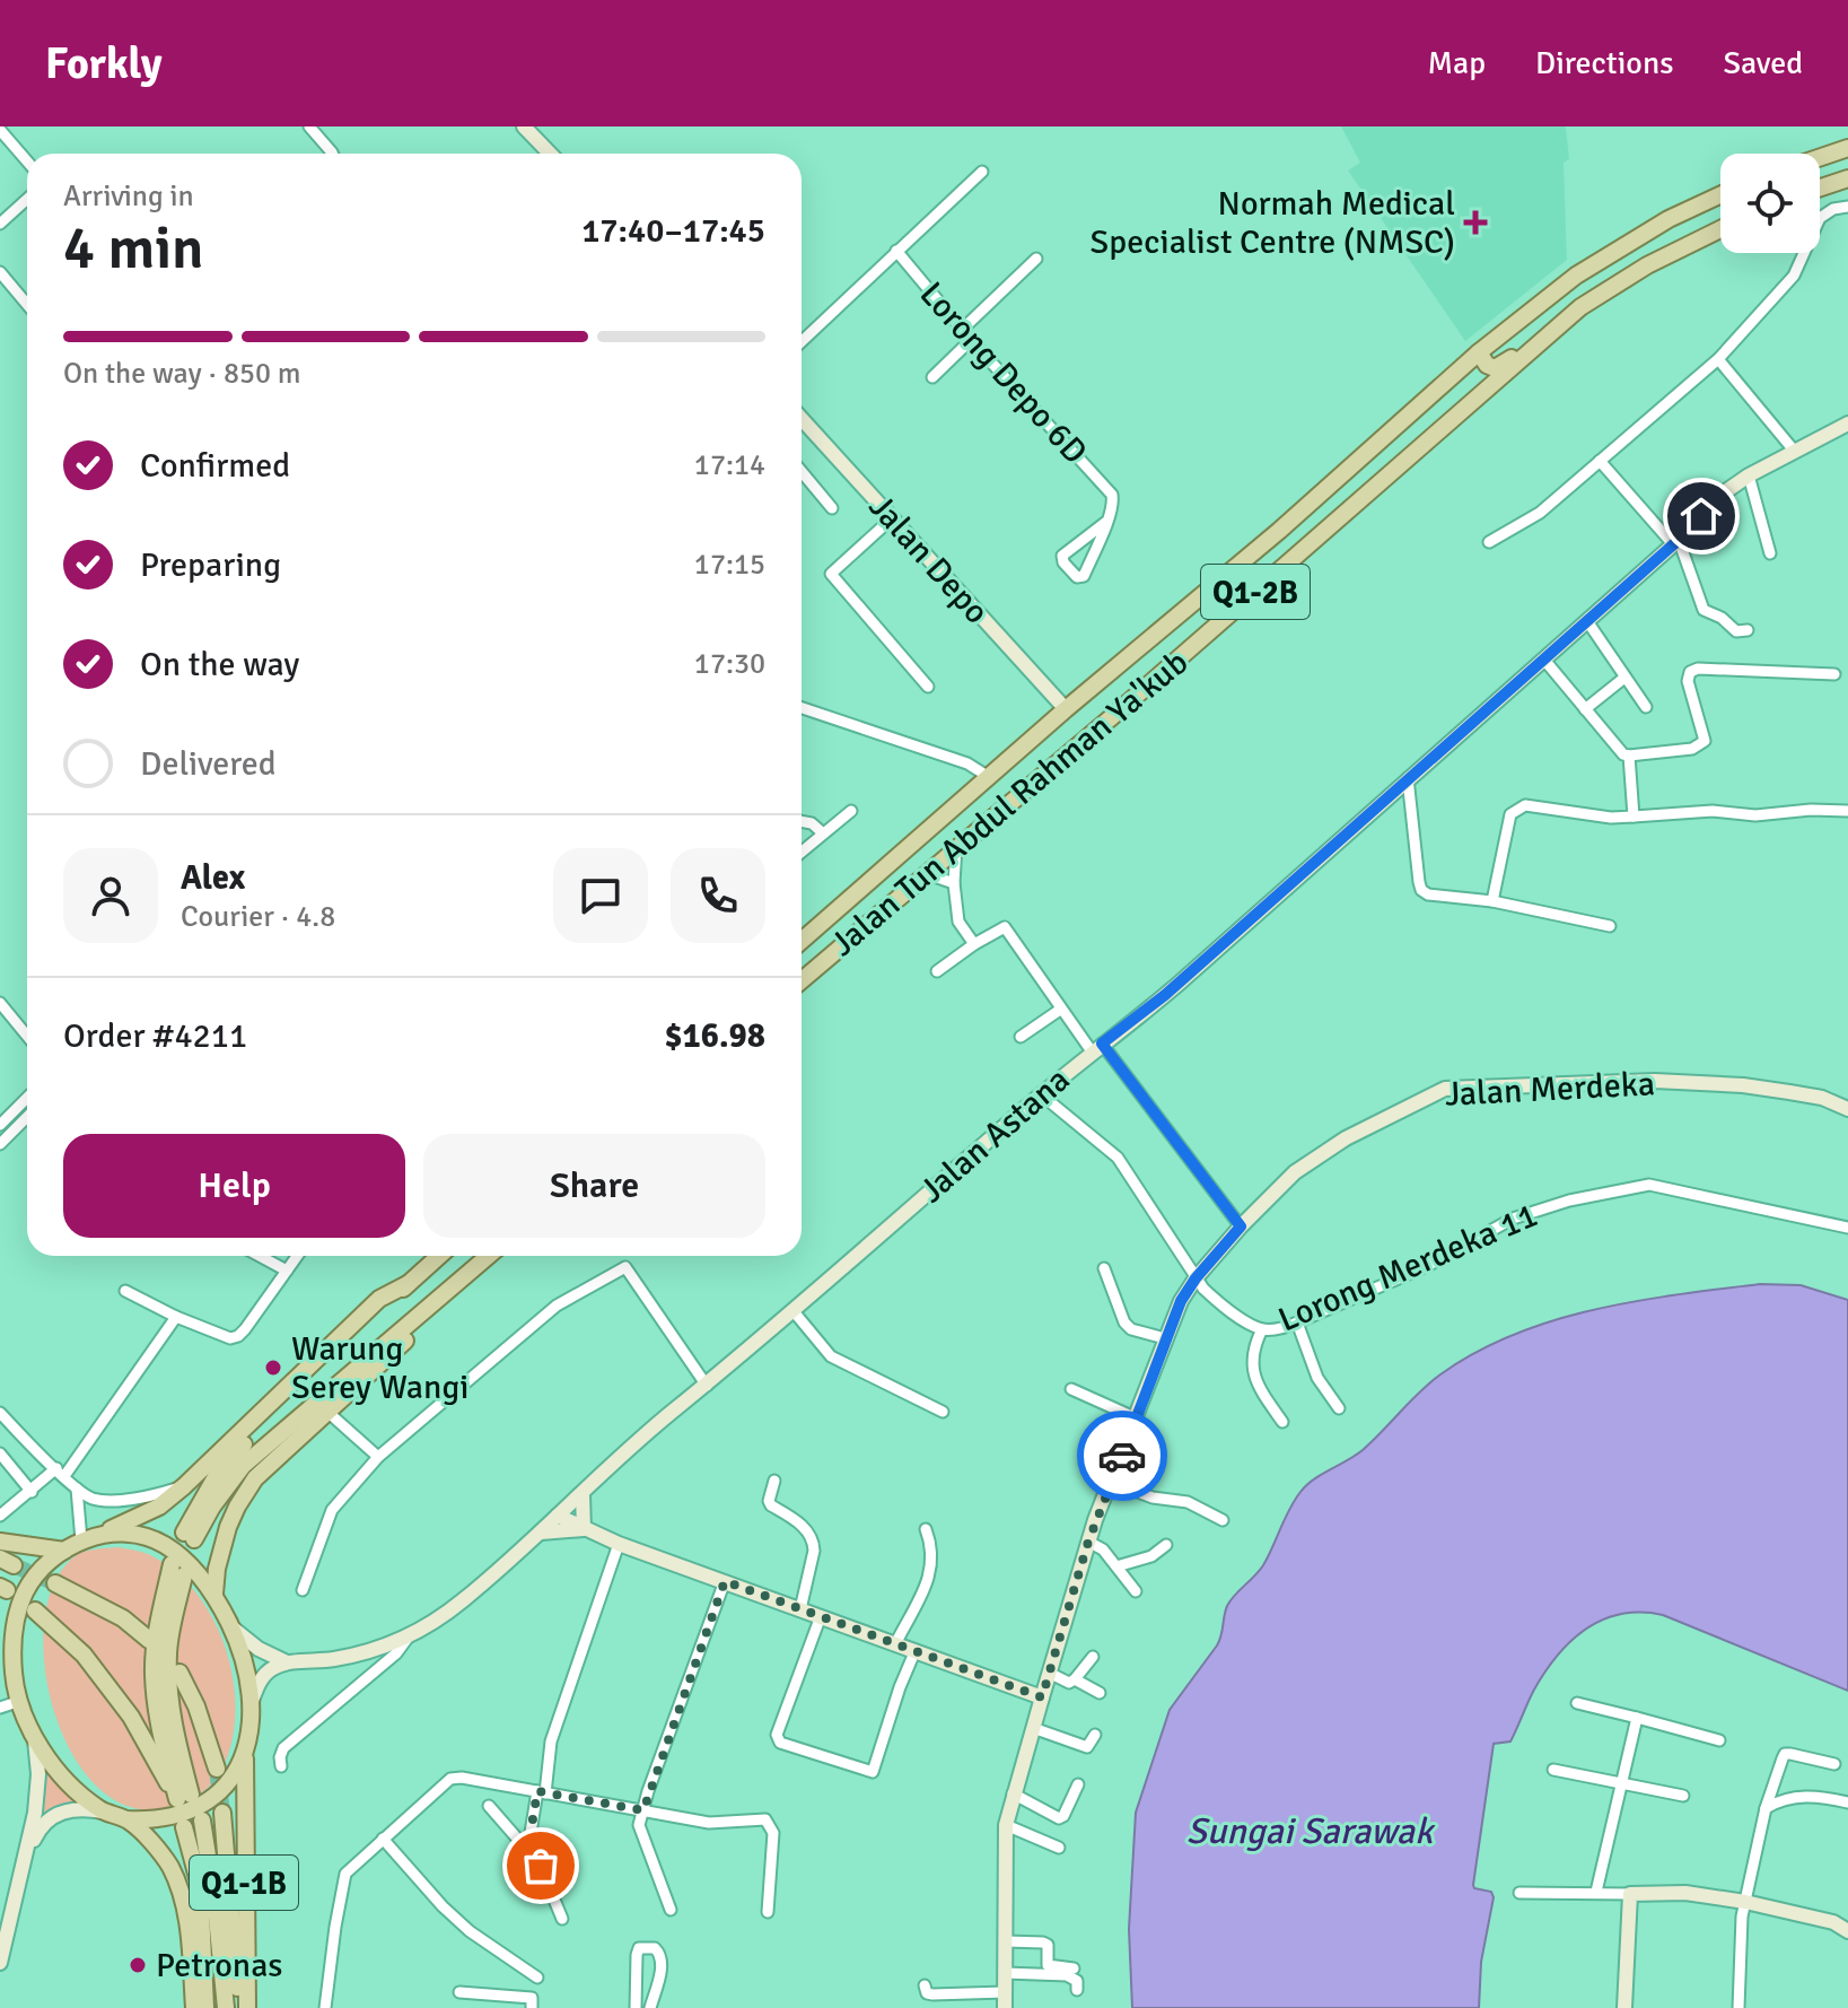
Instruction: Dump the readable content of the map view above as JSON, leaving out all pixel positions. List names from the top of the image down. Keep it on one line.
{"streets":{"main road":["Jalan Depo","Q1-2B","Jalan Tun Abdul Rahman Ya'kub","Jalan Merdeka","Jalan Astana","Q1-1B"],"street":["Lorong Depo 6D","Lorong Merdeka 11"]},"crossings":[["Jalan Depo","Jalan Tun Abdul Rahman Ya'kub"],["Jalan Merdeka","Lorong Merdeka 11"],["Jalan Astana","Lorong Merdeka 11"]],"water":["Sungai Sarawak"],"places":{"health":["Normah Medical Specialist Centre (NMSC)"],"other":["Warung Serey Wangi","Petronas"]},"page":{"header":"Forkly","nav":["Map","Directions","Saved"],"heading":["4 min","Arriving in","17:40–17:45"],"panel":["Alex","Courier · 4.8","Order #4211","$16.98"],"bar":"On the way · 850 m","list":[["Confirmed","17:14"],["Preparing","17:15"],["On the way","17:30"],"Delivered"],"buttons":["Help","Share"]}}
